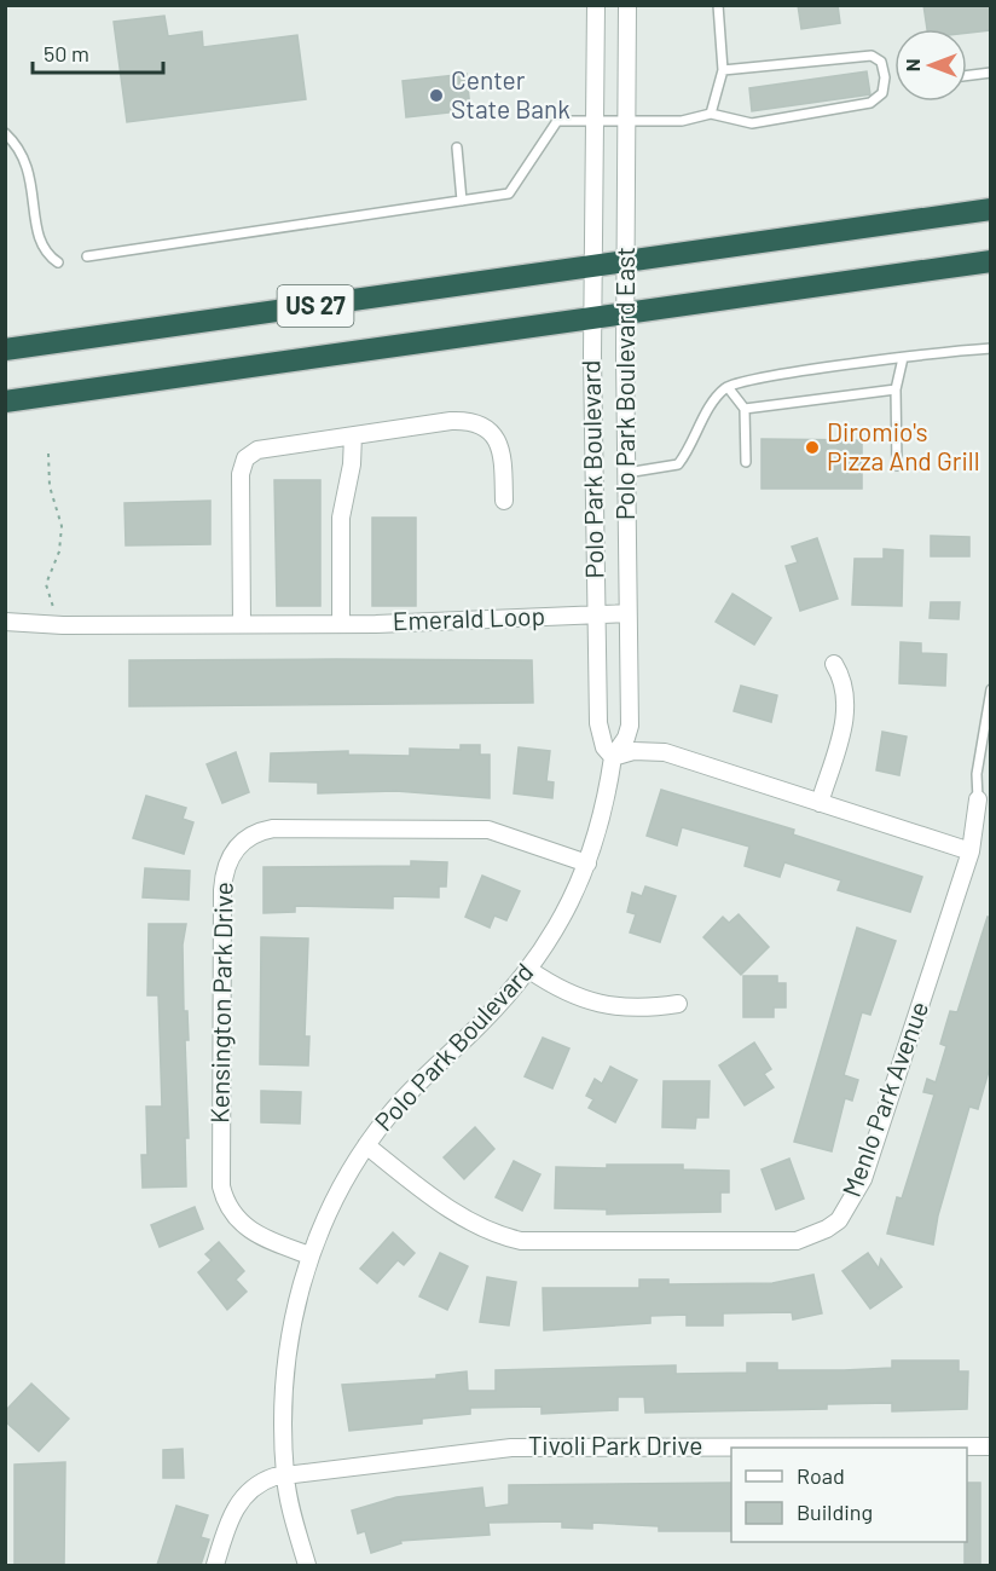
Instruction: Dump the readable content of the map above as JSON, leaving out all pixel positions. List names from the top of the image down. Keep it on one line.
{"streets":{"highway":["US 27"],"street":["Polo Park Boulevard East","Polo Park Boulevard","Emerald Loop","Kensington Park Drive","Menlo Park Avenue","Tivoli Park Drive"]},"crossings":[["US 27","Polo Park Boulevard East"],["US 27","Polo Park Boulevard"],["Polo Park Boulevard East","Polo Park Boulevard"],["Polo Park Boulevard East","Emerald Loop"],["Polo Park Boulevard","Emerald Loop"],["Polo Park Boulevard","Kensington Park Drive"],["Polo Park Boulevard","Menlo Park Avenue"],["Polo Park Boulevard","Tivoli Park Drive"]],"places":["Center State Bank","Diromio's Pizza And Grill"],"legend":["Road","Building"],"scale_bar":"50 m","north":"left"}
